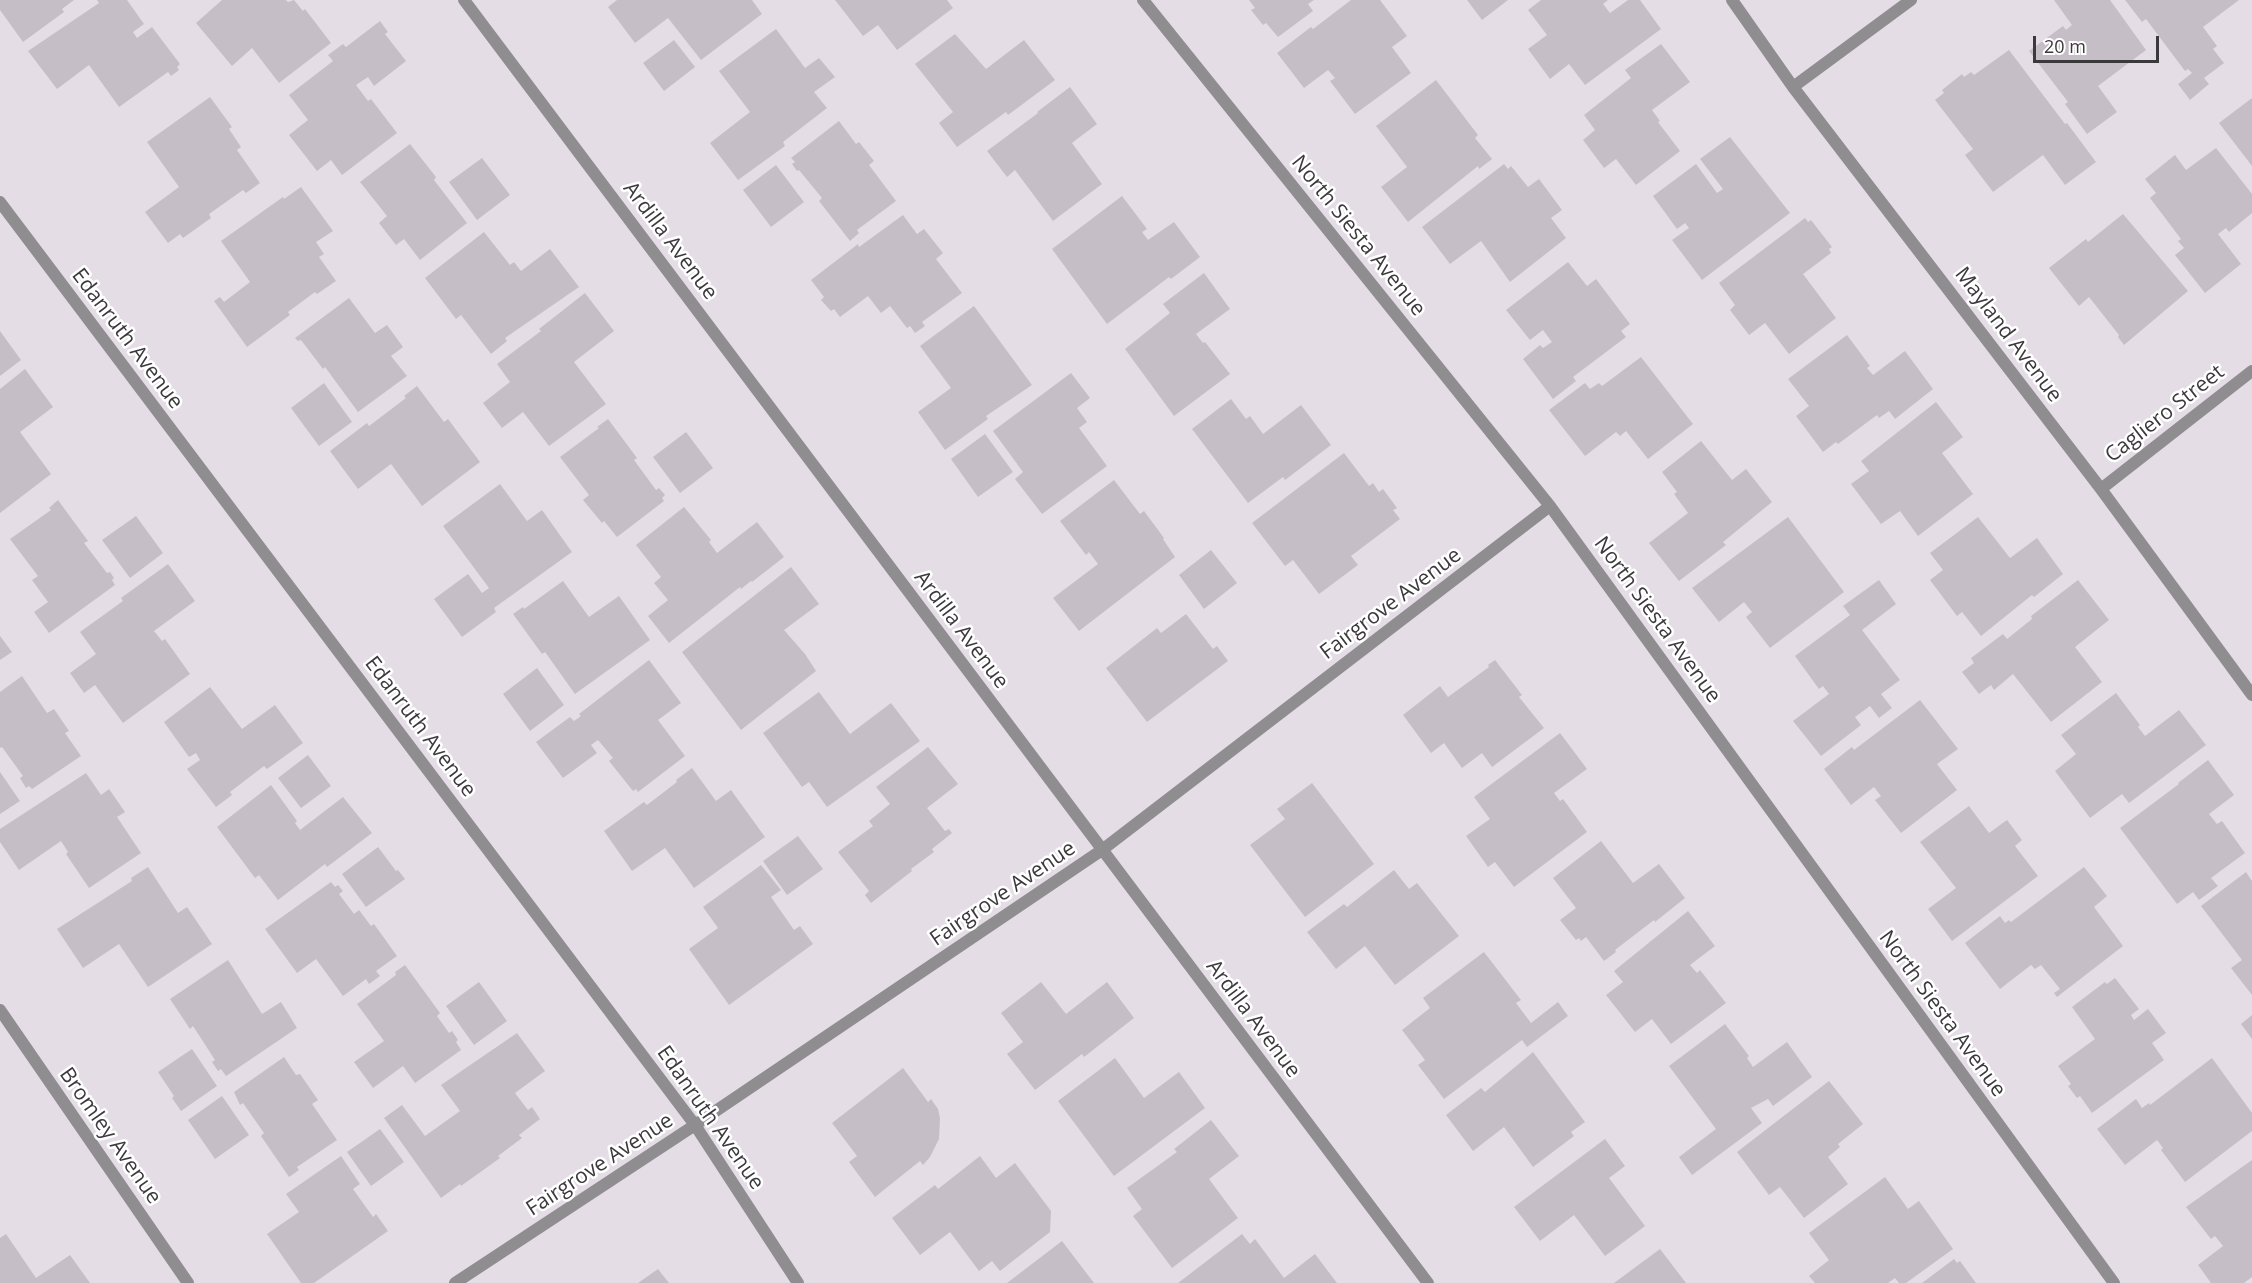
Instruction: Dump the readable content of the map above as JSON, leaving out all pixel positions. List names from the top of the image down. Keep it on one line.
{"streets":{"street":["North Siesta Avenue","Ardilla Avenue","Mayland Avenue","Edanruth Avenue","Cagliero Street","Fairgrove Avenue","Bromley Avenue"]},"crossings":[["North Siesta Avenue","Fairgrove Avenue"],["Ardilla Avenue","Fairgrove Avenue"],["Mayland Avenue","Cagliero Street"],["Edanruth Avenue","Fairgrove Avenue"]],"scale_bar":"20 m"}
